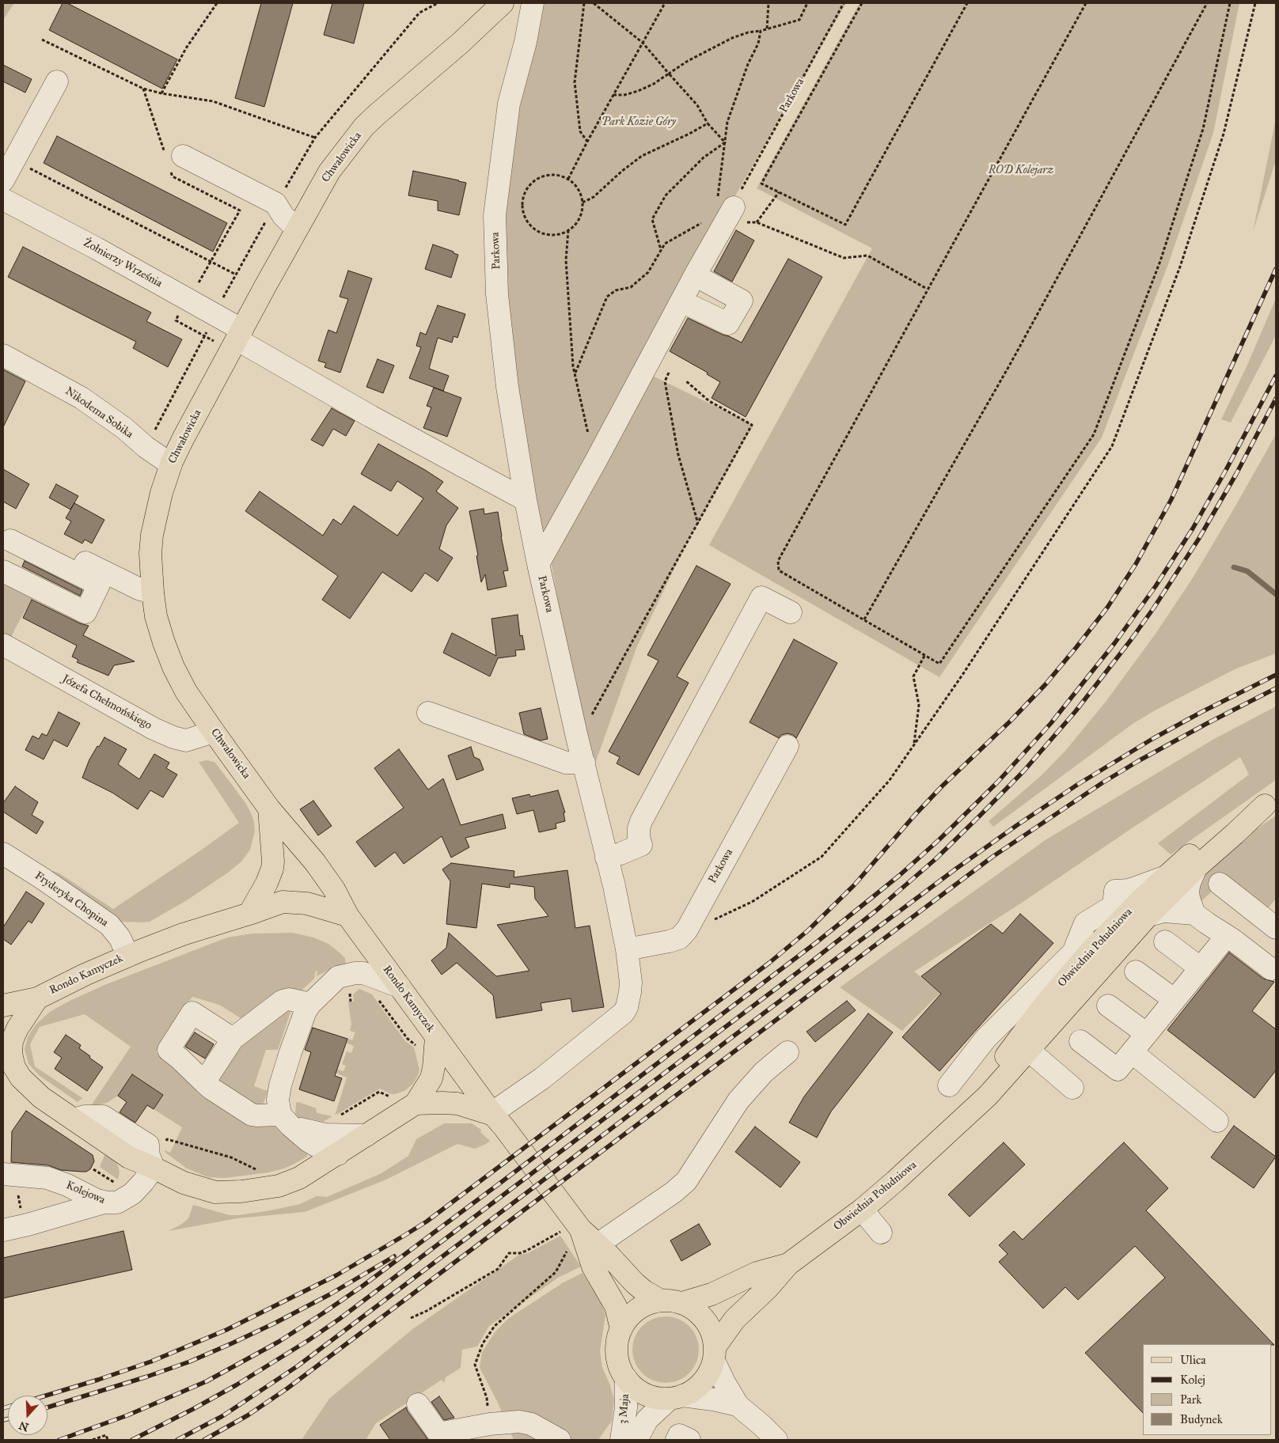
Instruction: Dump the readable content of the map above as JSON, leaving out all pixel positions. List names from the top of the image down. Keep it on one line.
{"streets":{"main road":["Chwałowicka","Obwiednia Południowa","Rondo Kamyczek"],"street":["Parkowa","Żołnierzy Września","Nikodema Sobika","Józefa Chełmońskiego","Fryderyka Chopina","Kolejowa","3 Maja"]},"crossings":[["Chwałowicka","Żołnierzy Września"],["Chwałowicka","Nikodema Sobika"],["Chwałowicka","Józefa Chełmońskiego"],["Chwałowicka","Rondo Kamyczek"],["Fryderyka Chopina","Rondo Kamyczek"],["Obwiednia Południowa","3 Maja"],["Rondo Kamyczek","Kolejowa"]],"parks":["Park Kozie Góry","ROD Kolejarz"],"legend":["Ulica","Kolej","Park","Budynek"],"north":"bottom"}
